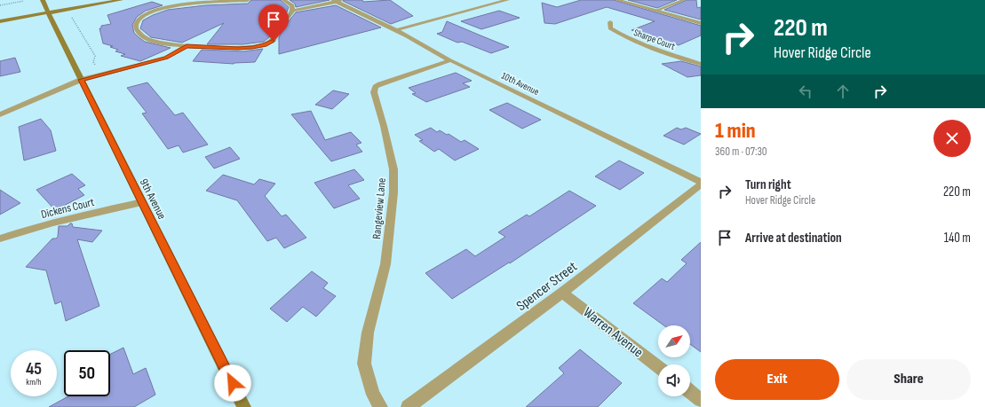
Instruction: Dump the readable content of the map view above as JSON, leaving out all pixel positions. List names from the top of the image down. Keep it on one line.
{"streets":{"main road":["9th Avenue"],"street":["Sharpe Court","10th Avenue","Dickens Court","Rangeview Lane","Spencer Street","Warren Avenue"]},"crossings":[["10th Avenue","Rangeview Lane"],["9th Avenue","Dickens Court"],["Spencer Street","Warren Avenue"]],"north":"top right","page":{"turn":["220 m","Hover Ridge Circle"],"heading":["1 min","360 m · 07:30"],"list":[{"name":"Turn right","note":"Hover Ridge Circle","value":"220 m"},{"name":"Arrive at destination","value":"140 m"}],"speed":"45 km/h","limit":"50","buttons":["Exit","Share"]}}
